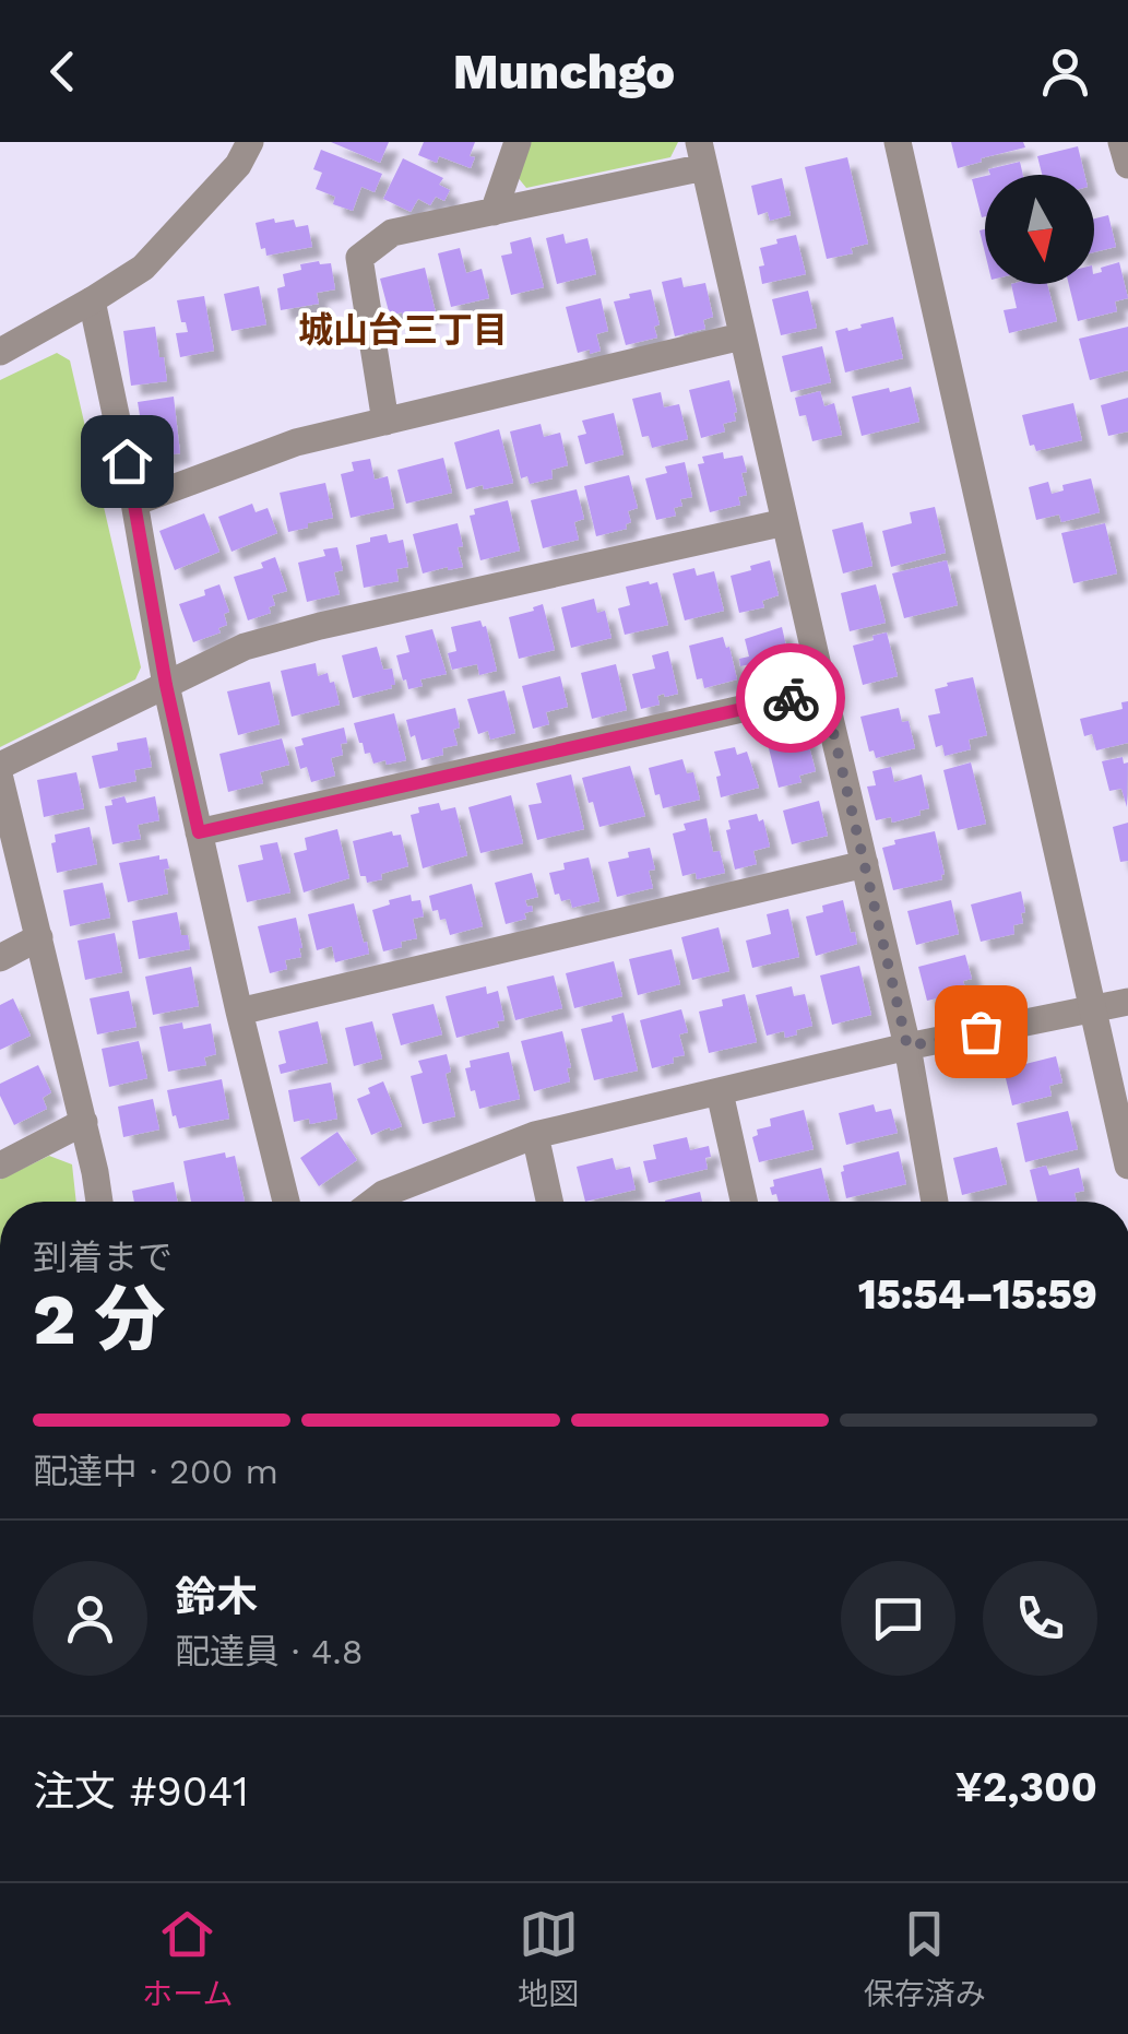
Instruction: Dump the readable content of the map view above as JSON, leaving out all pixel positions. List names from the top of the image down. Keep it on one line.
{"districts":["城山台三丁目"],"north":"bottom","page":{"header":"Munchgo","heading":["2 分","到着まで","15:54–15:59"],"panel":["鈴木","配達員 · 4.8","注文 #9041","¥2,300"],"bar":"配達中 · 200 m","tabs":["ホーム","地図","保存済み"]}}
